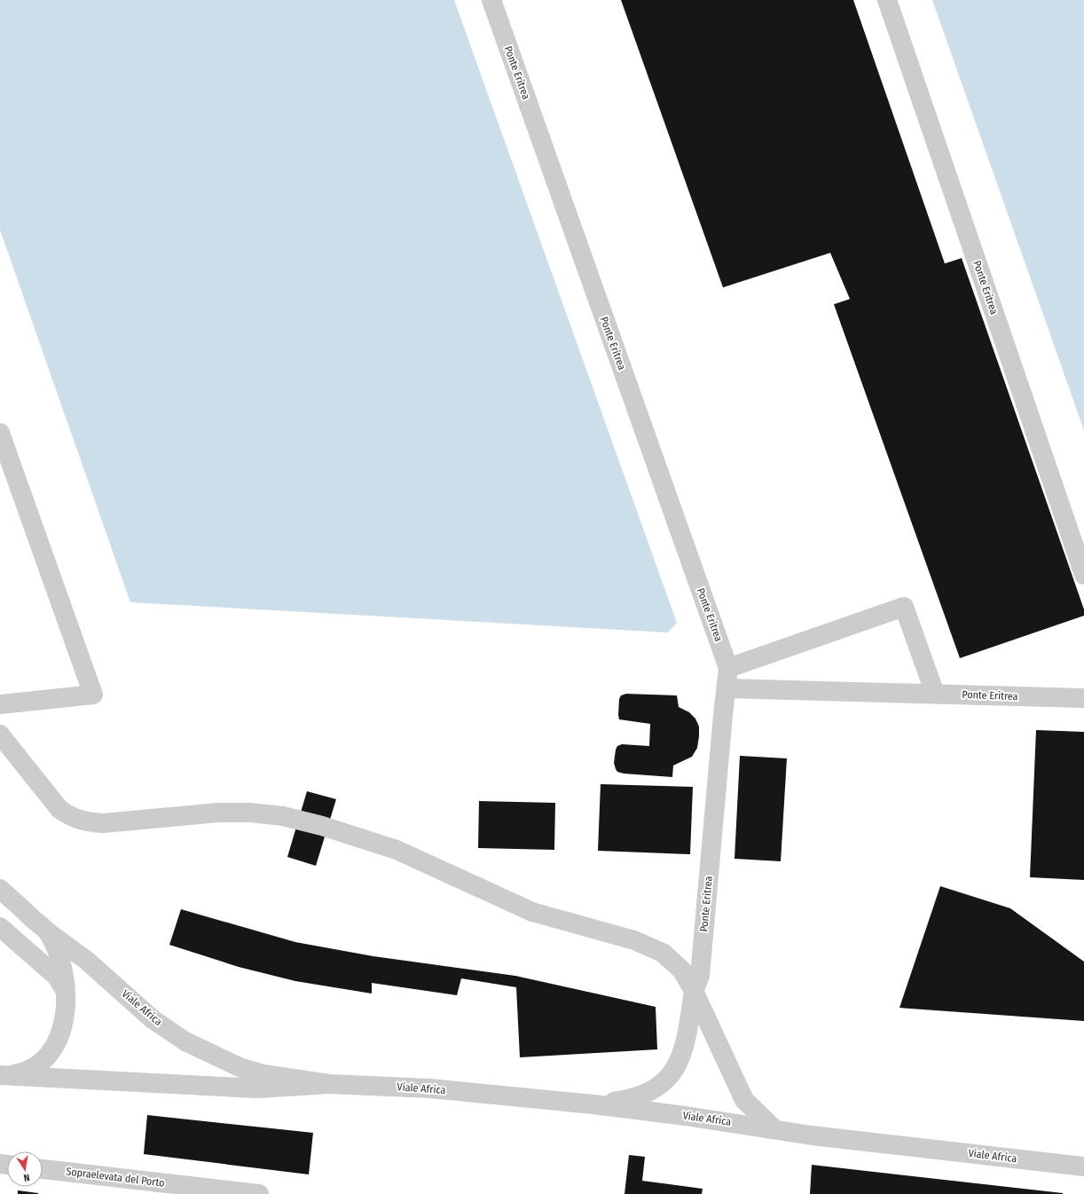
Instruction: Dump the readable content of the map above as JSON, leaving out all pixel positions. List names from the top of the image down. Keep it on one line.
{"streets":{"street":["Ponte Eritrea","Viale Africa","Sopraelevata del Porto"]},"crossings":[["Ponte Eritrea","Viale Africa"]],"north":"bottom"}
